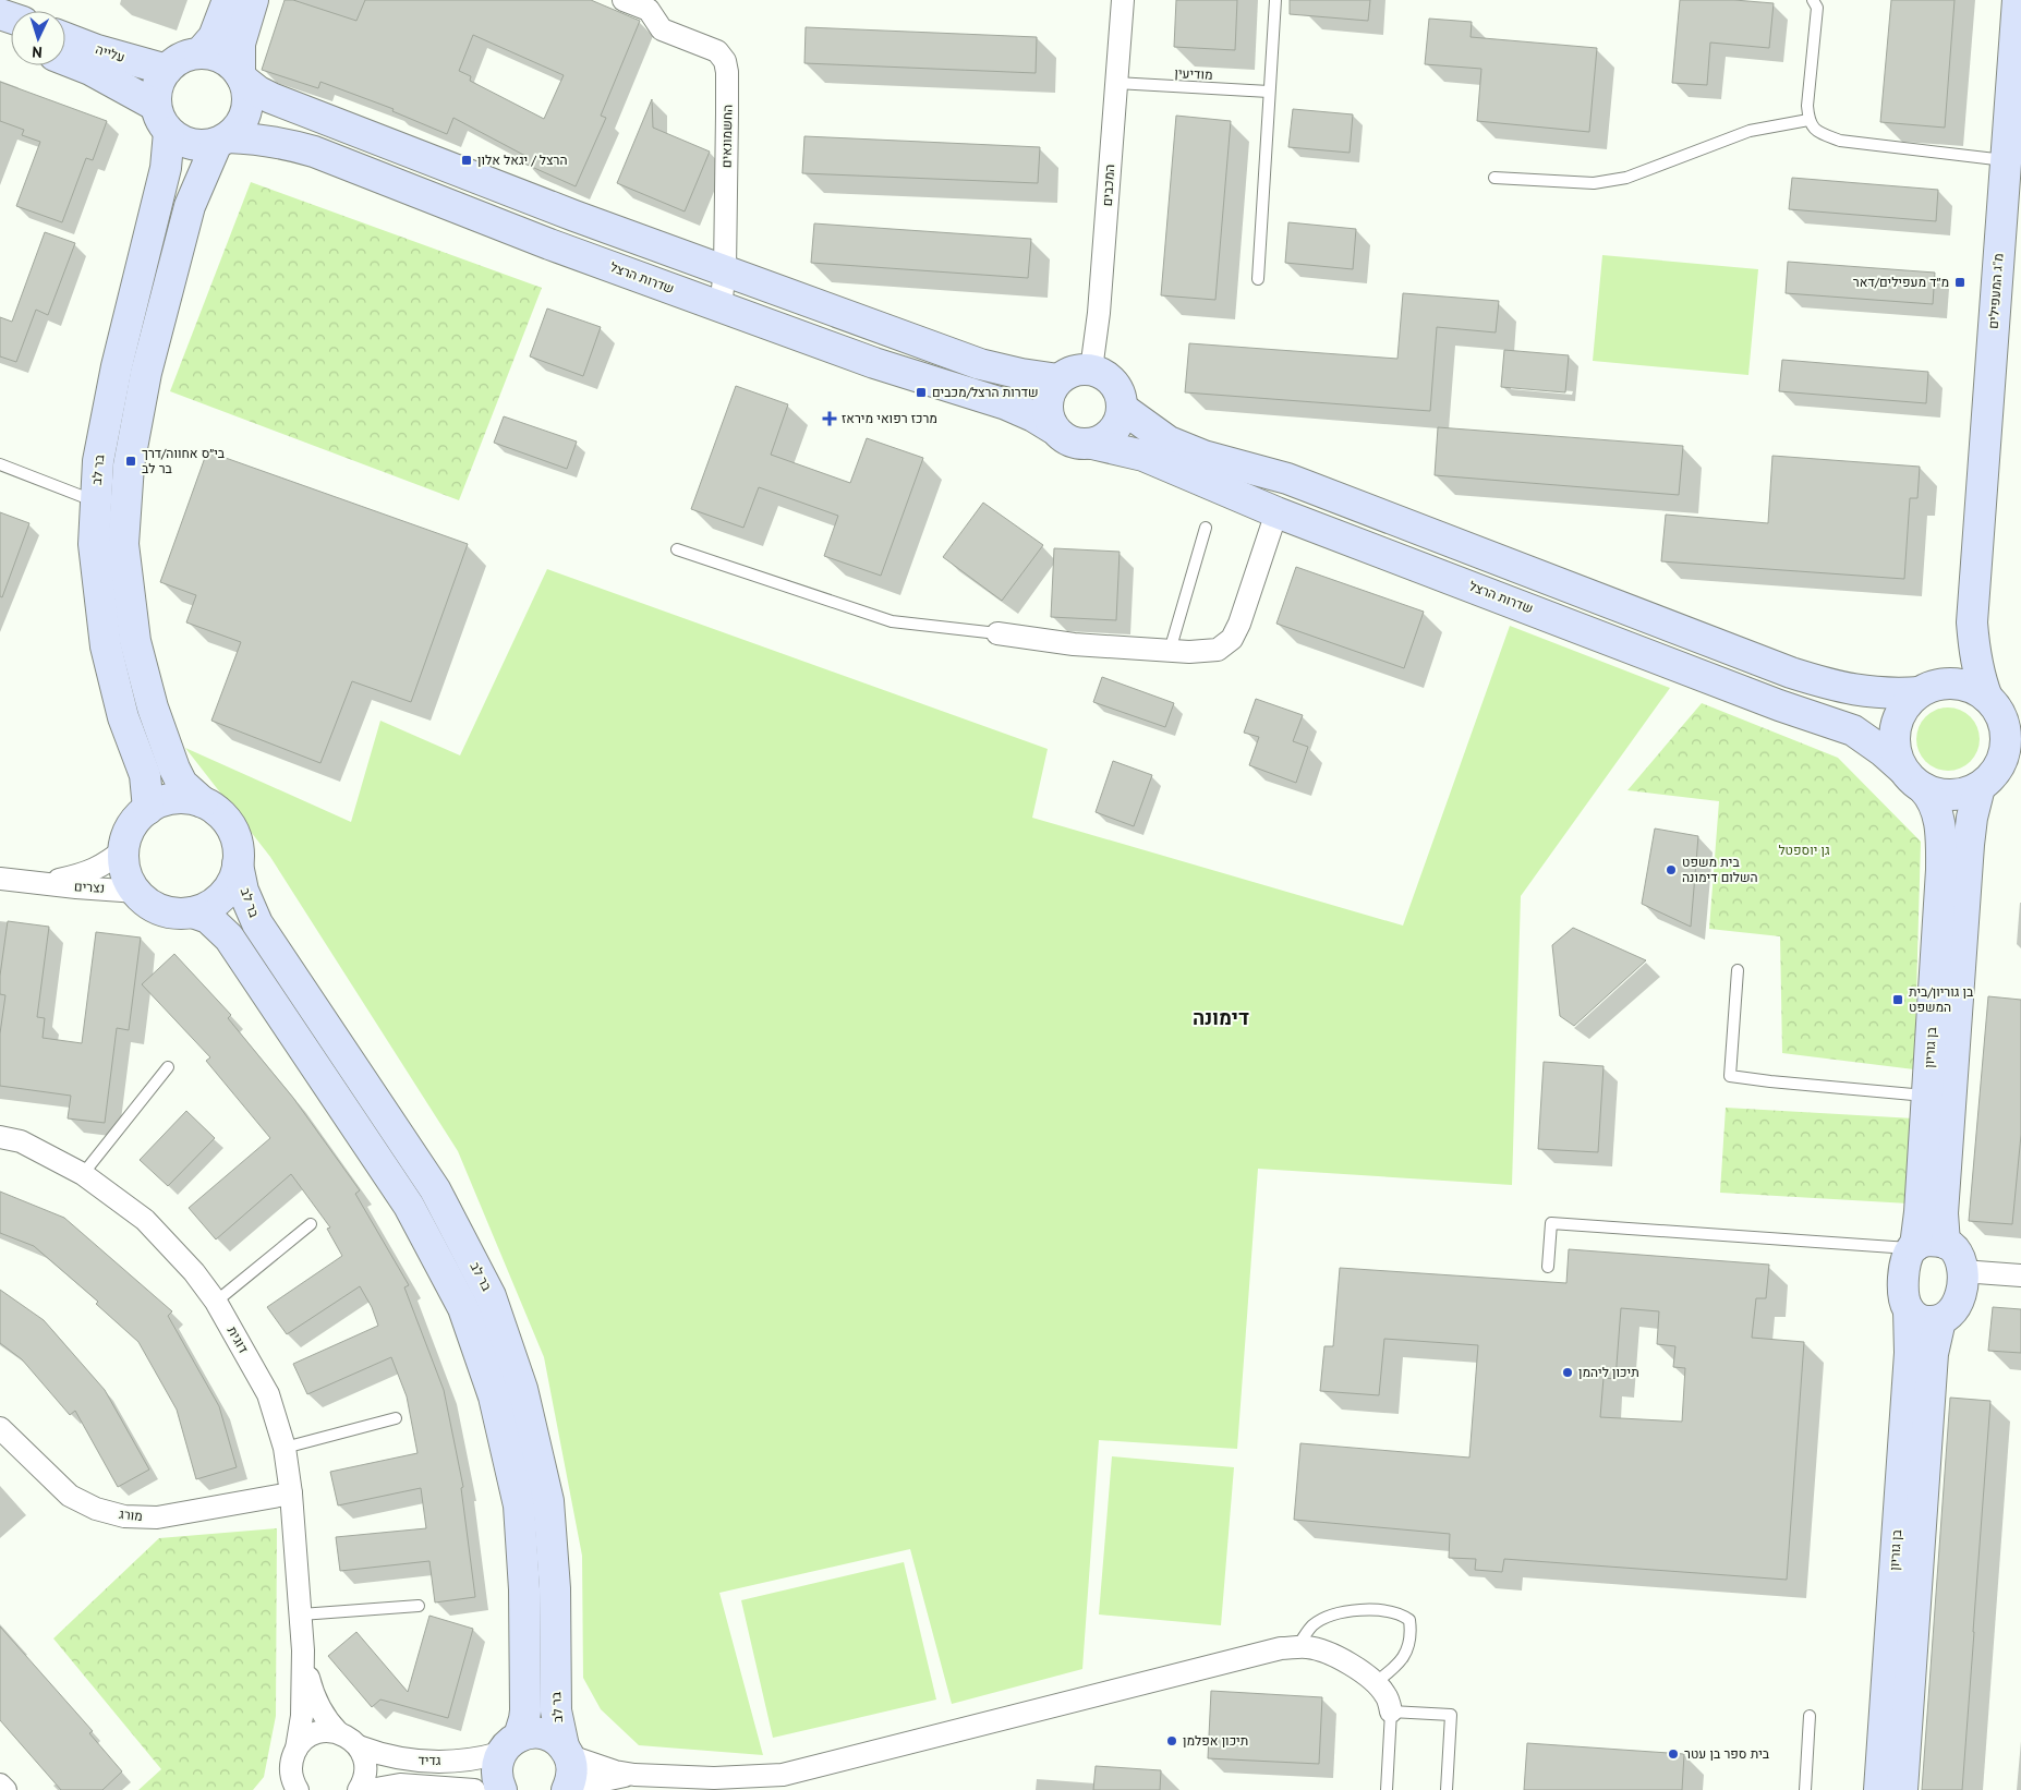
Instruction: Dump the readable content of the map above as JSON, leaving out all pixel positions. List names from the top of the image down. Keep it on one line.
{"streets":{"street":["עלייה","החשמונאים","המכבים","שדרות הרצל","מ\"ג המעפילים","בר לב","נצרים","בן גוריון","דוגית","מורג","גדיד"],"lane":["מודיעין"]},"crossings":[["עלייה","שדרות הרצל"],["עלייה","בר לב"],["מודיעין","המכבים"],["החשמונאים","שדרות הרצל"],["המכבים","שדרות הרצל"],["שדרות הרצל","בר לב"],["שדרות הרצל","בן גוריון"],["בר לב","נצרים"],["דוגית","מורג"],["דוגית","גדיד"]],"districts":["דימונה"],"parks":["גן יוספטל"],"places":{"transit":["הרצל / יגאל אלון","מ״ד מעפילים/דאר","שדרות הרצל/מכבים","בי״ס אחווה/דרך בר לב","בן גוריון/בית המשפט"],"health":["מרכז רפואי מיראז"],"other":["בית משפט השלום דימונה","תיכון ליהמן","תיכון אפלמן","בית ספר בן עטר"]},"north":"bottom"}
